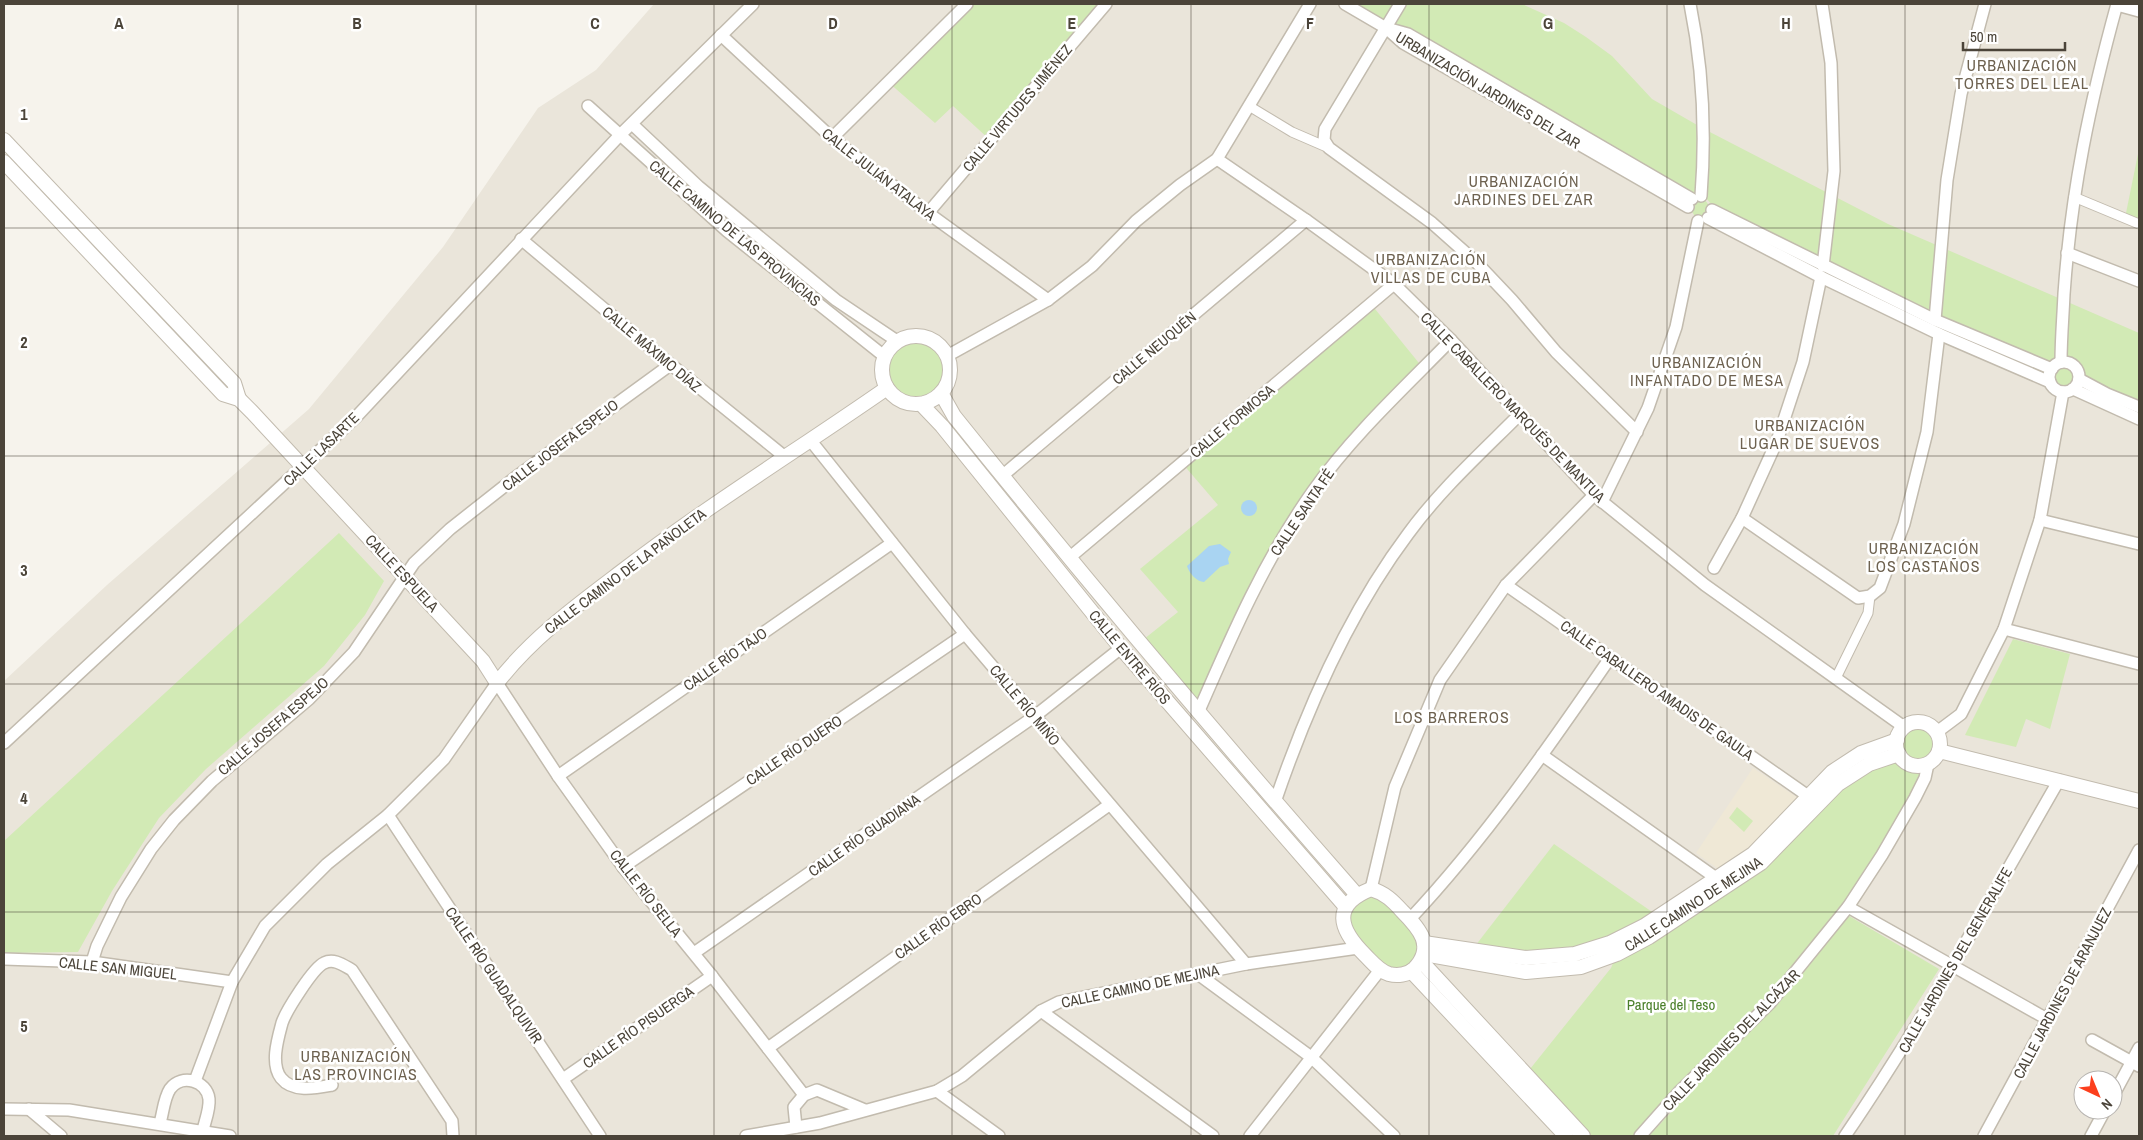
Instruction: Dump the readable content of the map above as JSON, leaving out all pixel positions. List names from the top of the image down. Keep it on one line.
{"streets":{"street":["URBANIZACIÓN JARDINES DEL ZAR","CALLE VIRTUDES JIMÉNEZ","CALLE JULIÁN ATALAYA","CALLE CAMINO DE LAS PROVINCIAS","CALLE NEUQUÉN","CALLE MÁXIMO DÍAZ","CALLE CABALLERO MARQUÉS DE MANTUA","CALLE FORMOSA","CALLE JOSEFA ESPEJO","CALLE LASARTE","CALLE SANTA FÉ","CALLE CAMINO DE LA PAÑOLETA","CALLE ESPUELA","CALLE ENTRE RÍOS","CALLE RÍO TAJO","CALLE CABALLERO AMADIS DE GAULA","CALLE RÍO MIÑO","CALLE RÍO DUERO","CALLE RÍO GUADIANA","CALLE RÍO SELLA","CALLE CAMINO DE MEJINA","CALLE RÍO EBRO","CALLE JARDINES DEL GENERALIFE","CALLE SAN MIGUEL","CALLE RÍO GUADALQUIVIR","CALLE JARDINES DE ARANJUEZ","CALLE RÍO PISUERGA","CALLE JARDINES DEL ALCÁZAR"]},"crossings":[["CALLE VIRTUDES JIMÉNEZ","CALLE JULIÁN ATALAYA"],["CALLE JULIÁN ATALAYA","CALLE LASARTE"],["CALLE CAMINO DE LAS PROVINCIAS","CALLE LASARTE"],["CALLE CAMINO DE LAS PROVINCIAS","CALLE CAMINO DE LA PAÑOLETA"],["CALLE CAMINO DE LAS PROVINCIAS","CALLE ENTRE RÍOS"],["CALLE NEUQUÉN","CALLE CABALLERO MARQUÉS DE MANTUA"],["CALLE NEUQUÉN","CALLE ENTRE RÍOS"],["CALLE MÁXIMO DÍAZ","CALLE JOSEFA ESPEJO"],["CALLE MÁXIMO DÍAZ","CALLE LASARTE"],["CALLE MÁXIMO DÍAZ","CALLE CAMINO DE LA PAÑOLETA"],["CALLE CABALLERO MARQUÉS DE MANTUA","CALLE FORMOSA"],["CALLE CABALLERO MARQUÉS DE MANTUA","CALLE SANTA FÉ"],["CALLE CABALLERO MARQUÉS DE MANTUA","CALLE CAMINO DE MEJINA"],["CALLE CABALLERO MARQUÉS DE MANTUA","CALLE JARDINES DEL ALCÁZAR"],["CALLE FORMOSA","CALLE ENTRE RÍOS"],["CALLE JOSEFA ESPEJO","CALLE ESPUELA"],["CALLE JOSEFA ESPEJO","CALLE SAN MIGUEL"],["CALLE LASARTE","CALLE ESPUELA"],["CALLE SANTA FÉ","CALLE ENTRE RÍOS"],["CALLE CAMINO DE LA PAÑOLETA","CALLE ESPUELA"],["CALLE CAMINO DE LA PAÑOLETA","CALLE ENTRE RÍOS"],["CALLE CAMINO DE LA PAÑOLETA","CALLE RÍO MIÑO"],["CALLE CAMINO DE LA PAÑOLETA","CALLE RÍO SELLA"],["CALLE CAMINO DE LA PAÑOLETA","CALLE SAN MIGUEL"],["CALLE CAMINO DE LA PAÑOLETA","CALLE RÍO GUADALQUIVIR"],["CALLE ESPUELA","CALLE RÍO SELLA"],["CALLE ENTRE RÍOS","CALLE RÍO GUADIANA"],["CALLE ENTRE RÍOS","CALLE CAMINO DE MEJINA"],["CALLE RÍO TAJO","CALLE RÍO MIÑO"],["CALLE RÍO TAJO","CALLE RÍO SELLA"],["CALLE CABALLERO AMADIS DE GAULA","CALLE CAMINO DE MEJINA"],["CALLE RÍO MIÑO","CALLE RÍO DUERO"],["CALLE RÍO MIÑO","CALLE RÍO GUADIANA"],["CALLE RÍO MIÑO","CALLE CAMINO DE MEJINA"],["CALLE RÍO MIÑO","CALLE RÍO EBRO"],["CALLE RÍO DUERO","CALLE RÍO SELLA"],["CALLE RÍO GUADIANA","CALLE RÍO SELLA"],["CALLE RÍO SELLA","CALLE RÍO EBRO"],["CALLE RÍO SELLA","CALLE RÍO PISUERGA"],["CALLE CAMINO DE MEJINA","CALLE JARDINES DEL ALCÁZAR"],["CALLE RÍO GUADALQUIVIR","CALLE RÍO PISUERGA"]],"districts":["URBANIZACIÓN TORRES DEL LEAL","URBANIZACIÓN JARDINES DEL ZAR","URBANIZACIÓN VILLAS DE CUBA","URBANIZACIÓN INFANTADO DE MESA","URBANIZACIÓN LUGAR DE SUEVOS","URBANIZACIÓN LOS CASTAÑOS","LOS BARREROS","URBANIZACIÓN LAS PROVINCIAS"],"parks":["Parque del Teso"],"scale_bar":"50 m","north":"bottom right","grid":{"columns":["A","B","C","D","E","F","G","H"],"rows":["1","2","3","4","5"]}}
